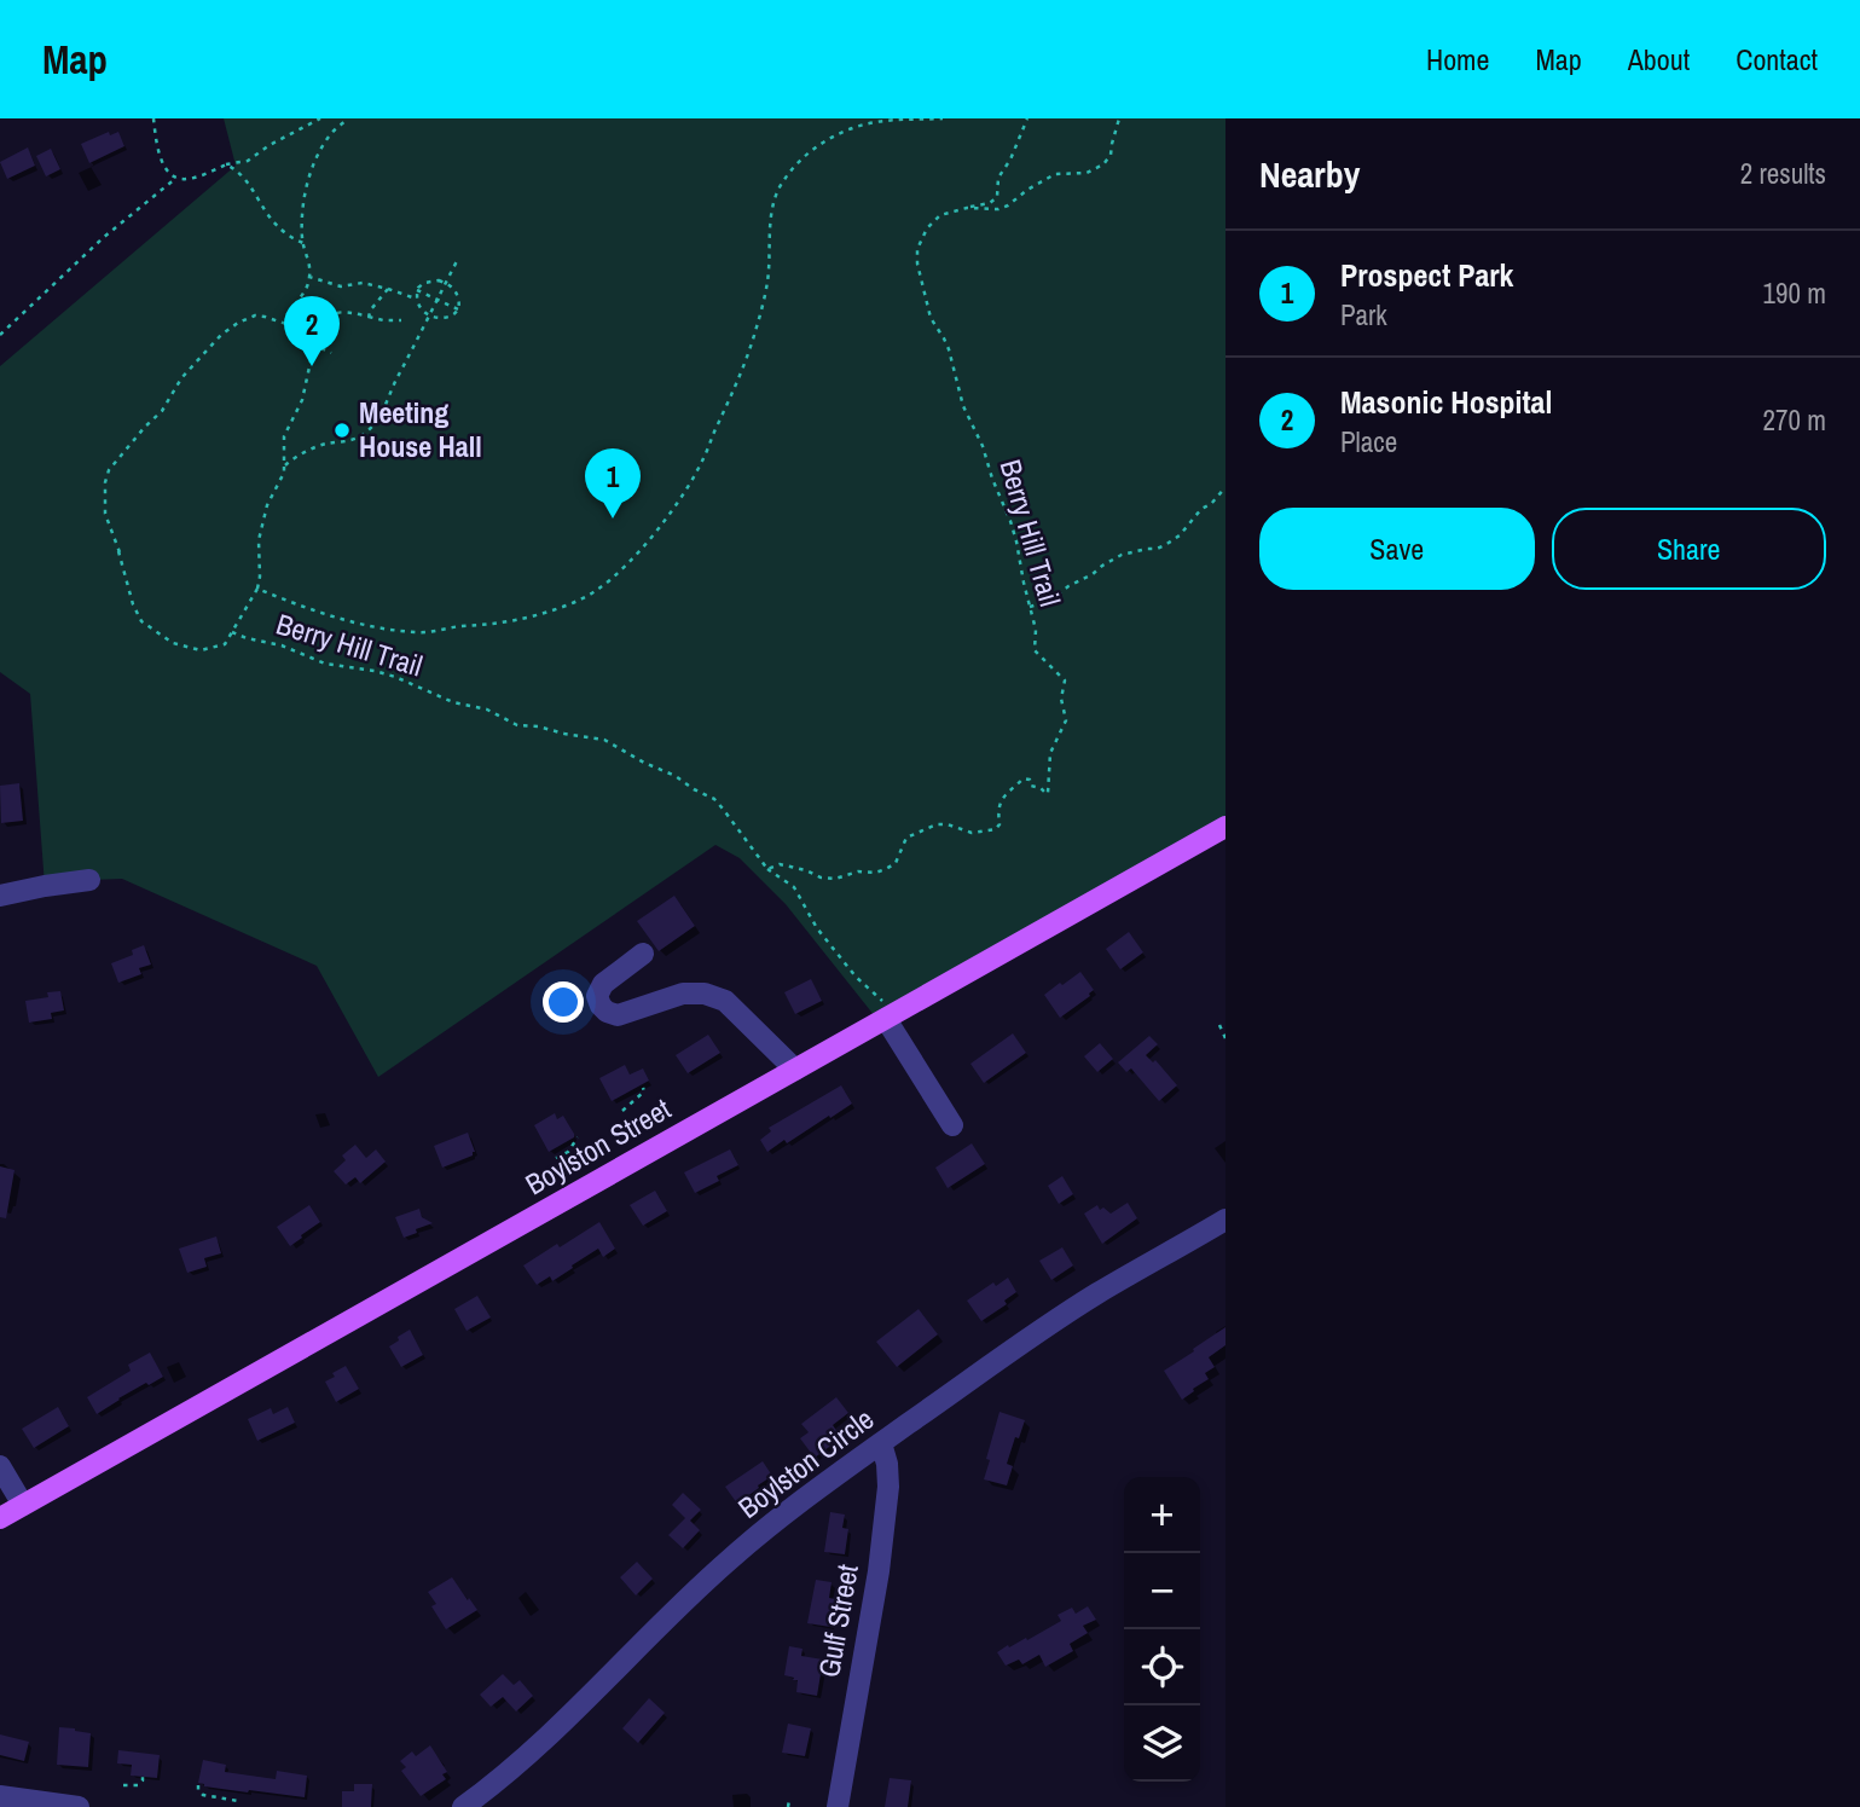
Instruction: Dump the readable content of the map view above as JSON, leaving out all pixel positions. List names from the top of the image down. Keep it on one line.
{"streets":{"main road":["Boylston Street"],"street":["Boylston Circle","Gulf Street"],"path":["Berry Hill Trail"]},"crossings":[["Boylston Circle","Gulf Street"]],"places":["Meeting House Hall"],"page":{"header":"Map","nav":["Home","Map","About","Contact"],"heading":["Nearby","2 results"],"list":[{"mark":"1","name":"Prospect Park","note":"Park","value":"190 m"},{"mark":"2","name":"Masonic Hospital","note":"Place","value":"270 m"}],"pins":["2","1"],"buttons":["Save","Share"],"map_buttons":["+","−"]}}
